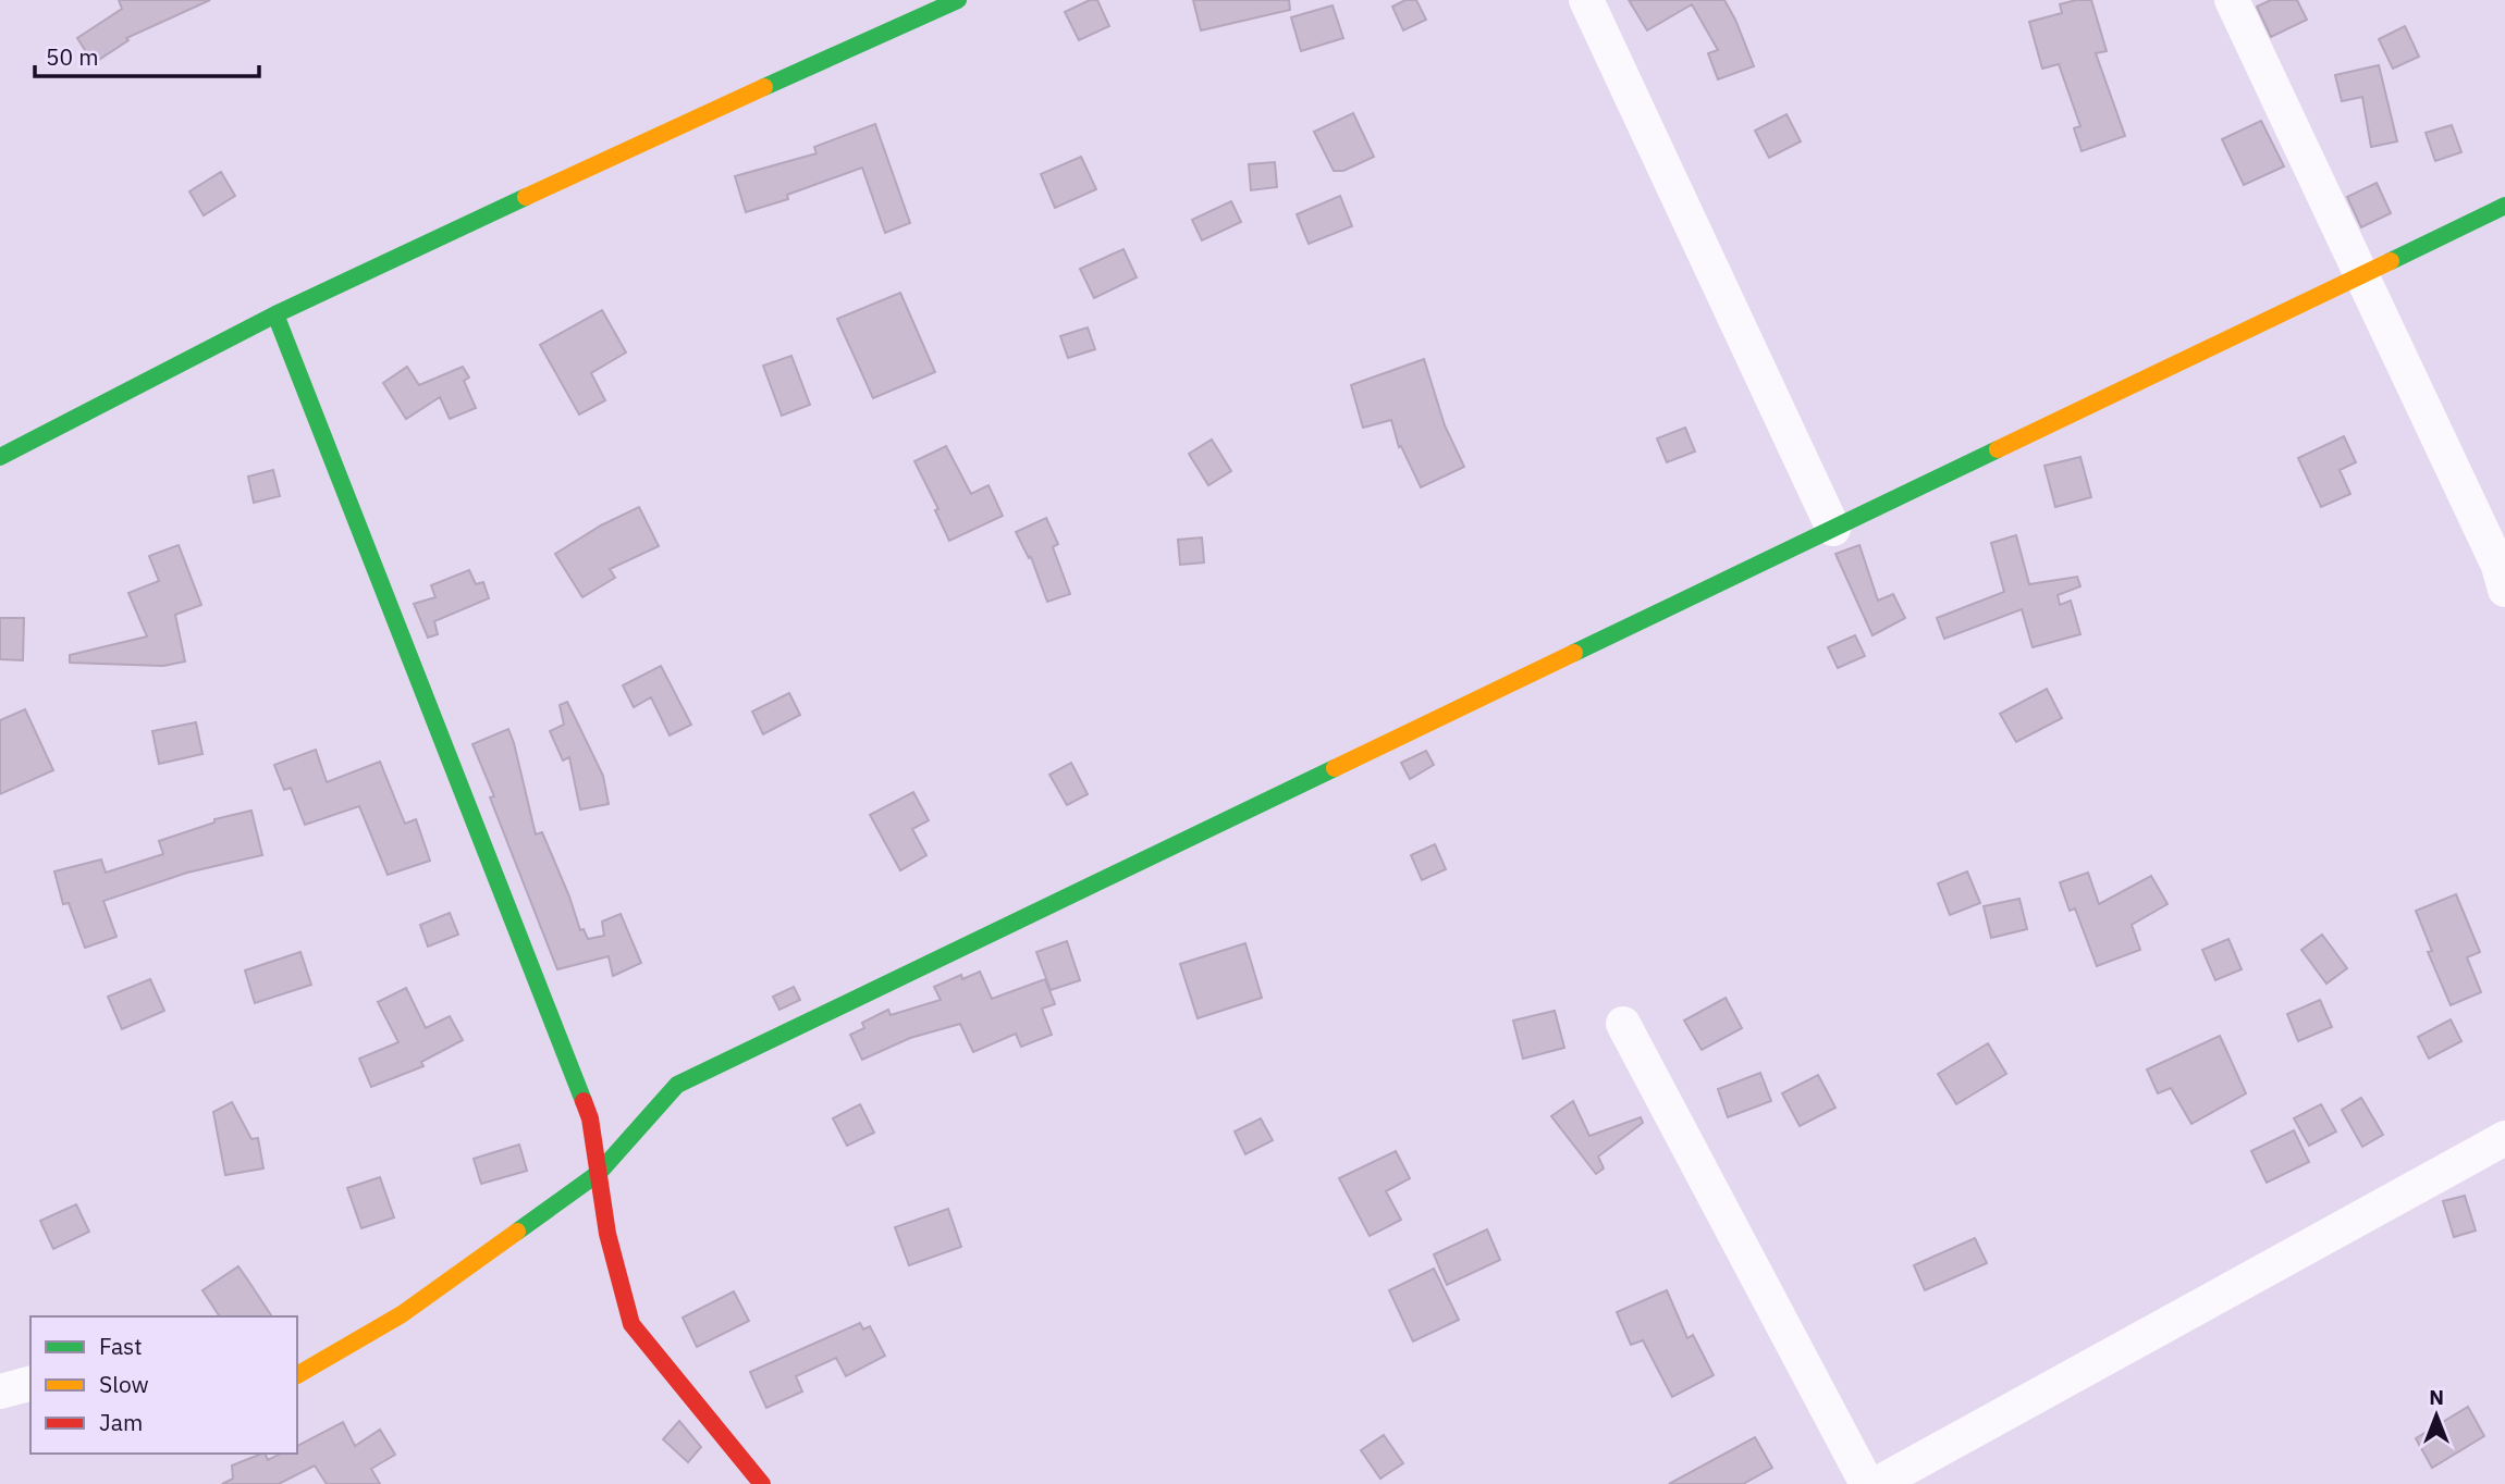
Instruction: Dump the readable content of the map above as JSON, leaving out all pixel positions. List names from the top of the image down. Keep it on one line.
{"legend":["Fast","Slow","Jam"],"scale_bar":"50 m","north":"top"}
